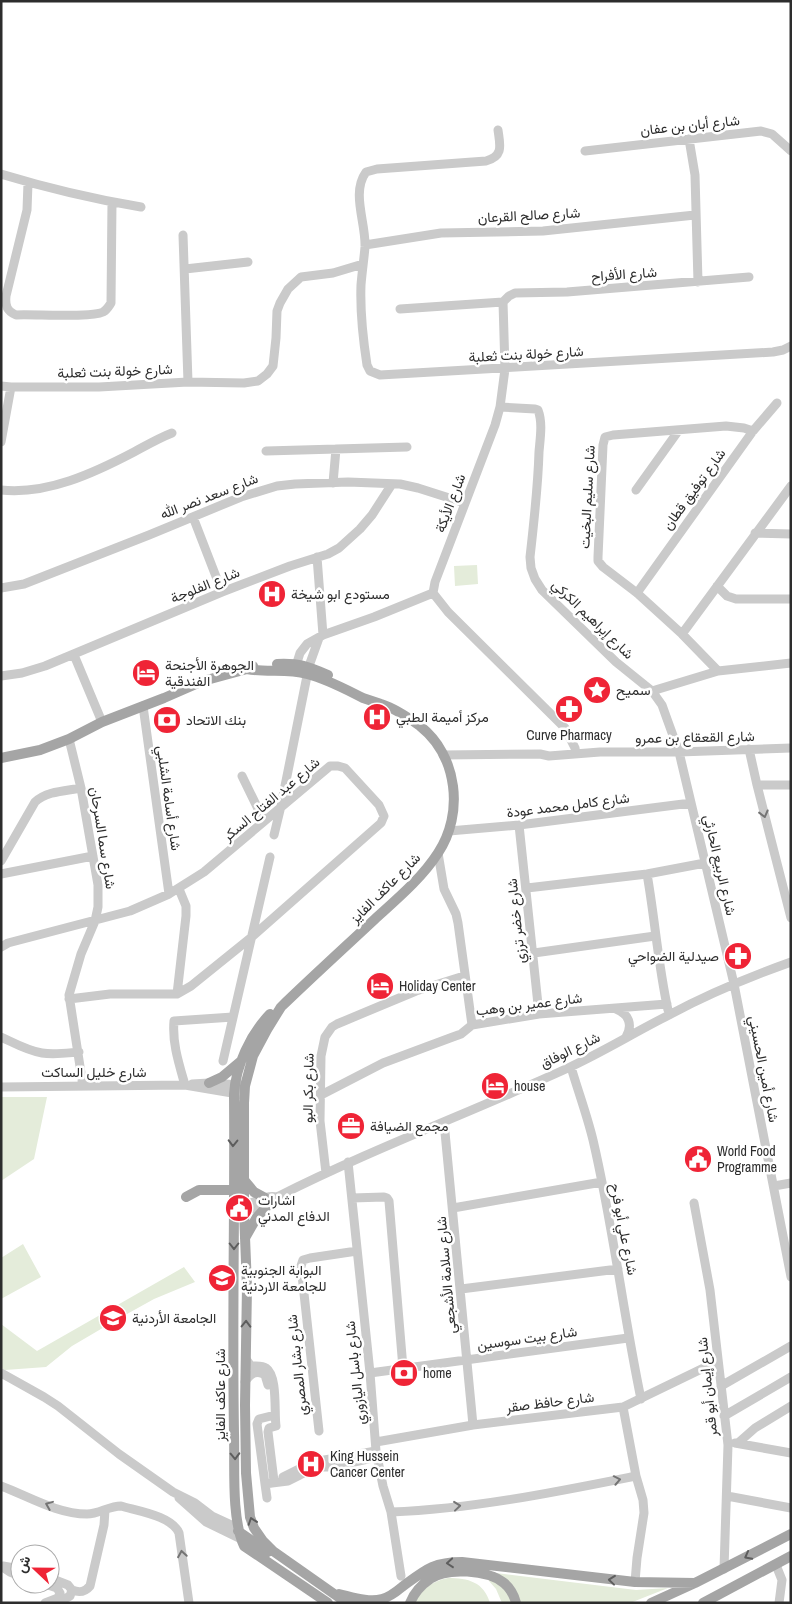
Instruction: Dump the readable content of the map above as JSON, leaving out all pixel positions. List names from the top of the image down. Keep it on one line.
{"streets":{"main road":["شارع عاكف الفايز"],"street":["شارع أبان بن عفان","شارع صالح القرعان","شارع الأفراح","شارع خولة بنت ثعلبة","شارع توفيق قطان","شارع سعد نصر الله","شارع سليم البخيت","شارع الأيكة","شارع الفلوجة","شارع إبراهيم الكركي","شارع القعقاع بن عمرو","شارع أسامة الشلبي","شارع عبد الفتاح السكر","شارع كامل محمد عودة","شارع سما السرحان","شارع الربيع الحارثي","شارع خضر ترزي","شارع عمير بن وهب","شارع الوفاق","شارع أمين الحسيني","شارع خليل الساكت","شارع بكر البو","شارع علي أبو فرح","شارع سلامة الأشجعي","شارع بيت سوسين","شارع بشار المصري","شارع باسل اليازوري","شارع إيمان أبو قمر","شارع حافظ صقر"]},"crossings":[["شارع صالح القرعان","شارع خولة بنت ثعلبة"],["شارع الأفراح","شارع الأيكة"],["شارع خولة بنت ثعلبة","شارع الأيكة"],["شارع توفيق قطان","شارع سليم البخيت"],["شارع سعد نصر الله","شارع الأيكة"],["شارع سعد نصر الله","شارع الفلوجة"],["شارع الأيكة","شارع إبراهيم الكركي"],["شارع إبراهيم الكركي","شارع القعقاع بن عمرو"],["شارع إبراهيم الكركي","شارع الربيع الحارثي"],["شارع القعقاع بن عمرو","شارع الربيع الحارثي"],["شارع القعقاع بن عمرو","شارع عاكف الفايز"],["شارع أسامة الشلبي","شارع عبد الفتاح السكر"],["شارع أسامة الشلبي","شارع عاكف الفايز"],["شارع عبد الفتاح السكر","شارع سما السرحان"],["شارع كامل محمد عودة","شارع الربيع الحارثي"],["شارع كامل محمد عودة","شارع عاكف الفايز"],["شارع كامل محمد عودة","شارع خضر ترزي"],["شارع سما السرحان","شارع عاكف الفايز"],["شارع سما السرحان","شارع خليل الساكت"],["شارع الربيع الحارثي","شارع الوفاق"],["شارع الربيع الحارثي","شارع أمين الحسيني"],["شارع عاكف الفايز","شارع الوفاق"],["شارع عاكف الفايز","شارع خليل الساكت"],["شارع خضر ترزي","شارع عمير بن وهب"],["شارع عمير بن وهب","شارع بكر البو"],["شارع الوفاق","شارع أمين الحسيني"],["شارع الوفاق","شارع بكر البو"],["شارع الوفاق","شارع علي أبو فرح"],["شارع الوفاق","شارع سلامة الأشجعي"],["شارع الوفاق","شارع باسل اليازوري"],["شارع علي أبو فرح","شارع بيت سوسين"],["شارع علي أبو فرح","شارع حافظ صقر"],["شارع سلامة الأشجعي","شارع بيت سوسين"],["شارع سلامة الأشجعي","شارع حافظ صقر"],["شارع بيت سوسين","شارع باسل اليازوري"],["شارع بشار المصري","شارع باسل اليازوري"],["شارع باسل اليازوري","شارع حافظ صقر"],["شارع إيمان أبو قمر","شارع حافظ صقر"]],"places":{"hospital":["مستودع ابو شيخة","مركز أميمة الطبي","King Hussein Cancer Center"],"hotel":["الجوهرة الأجنحة الفندقية","Holiday Center","house"],"place":["سميح"],"pharmacy":["Curve Pharmacy","صيدلية الضواحي"],"bank":["بنك الاتحاد","home"],"office":["مجمع الضيافة"],"public building":["World Food Programme","اشارات الدفاع المدني"],"school or university":["البوابة الجنوبية للجامعة الاردنية","الجامعة الأردنية"]},"north":"left"}
